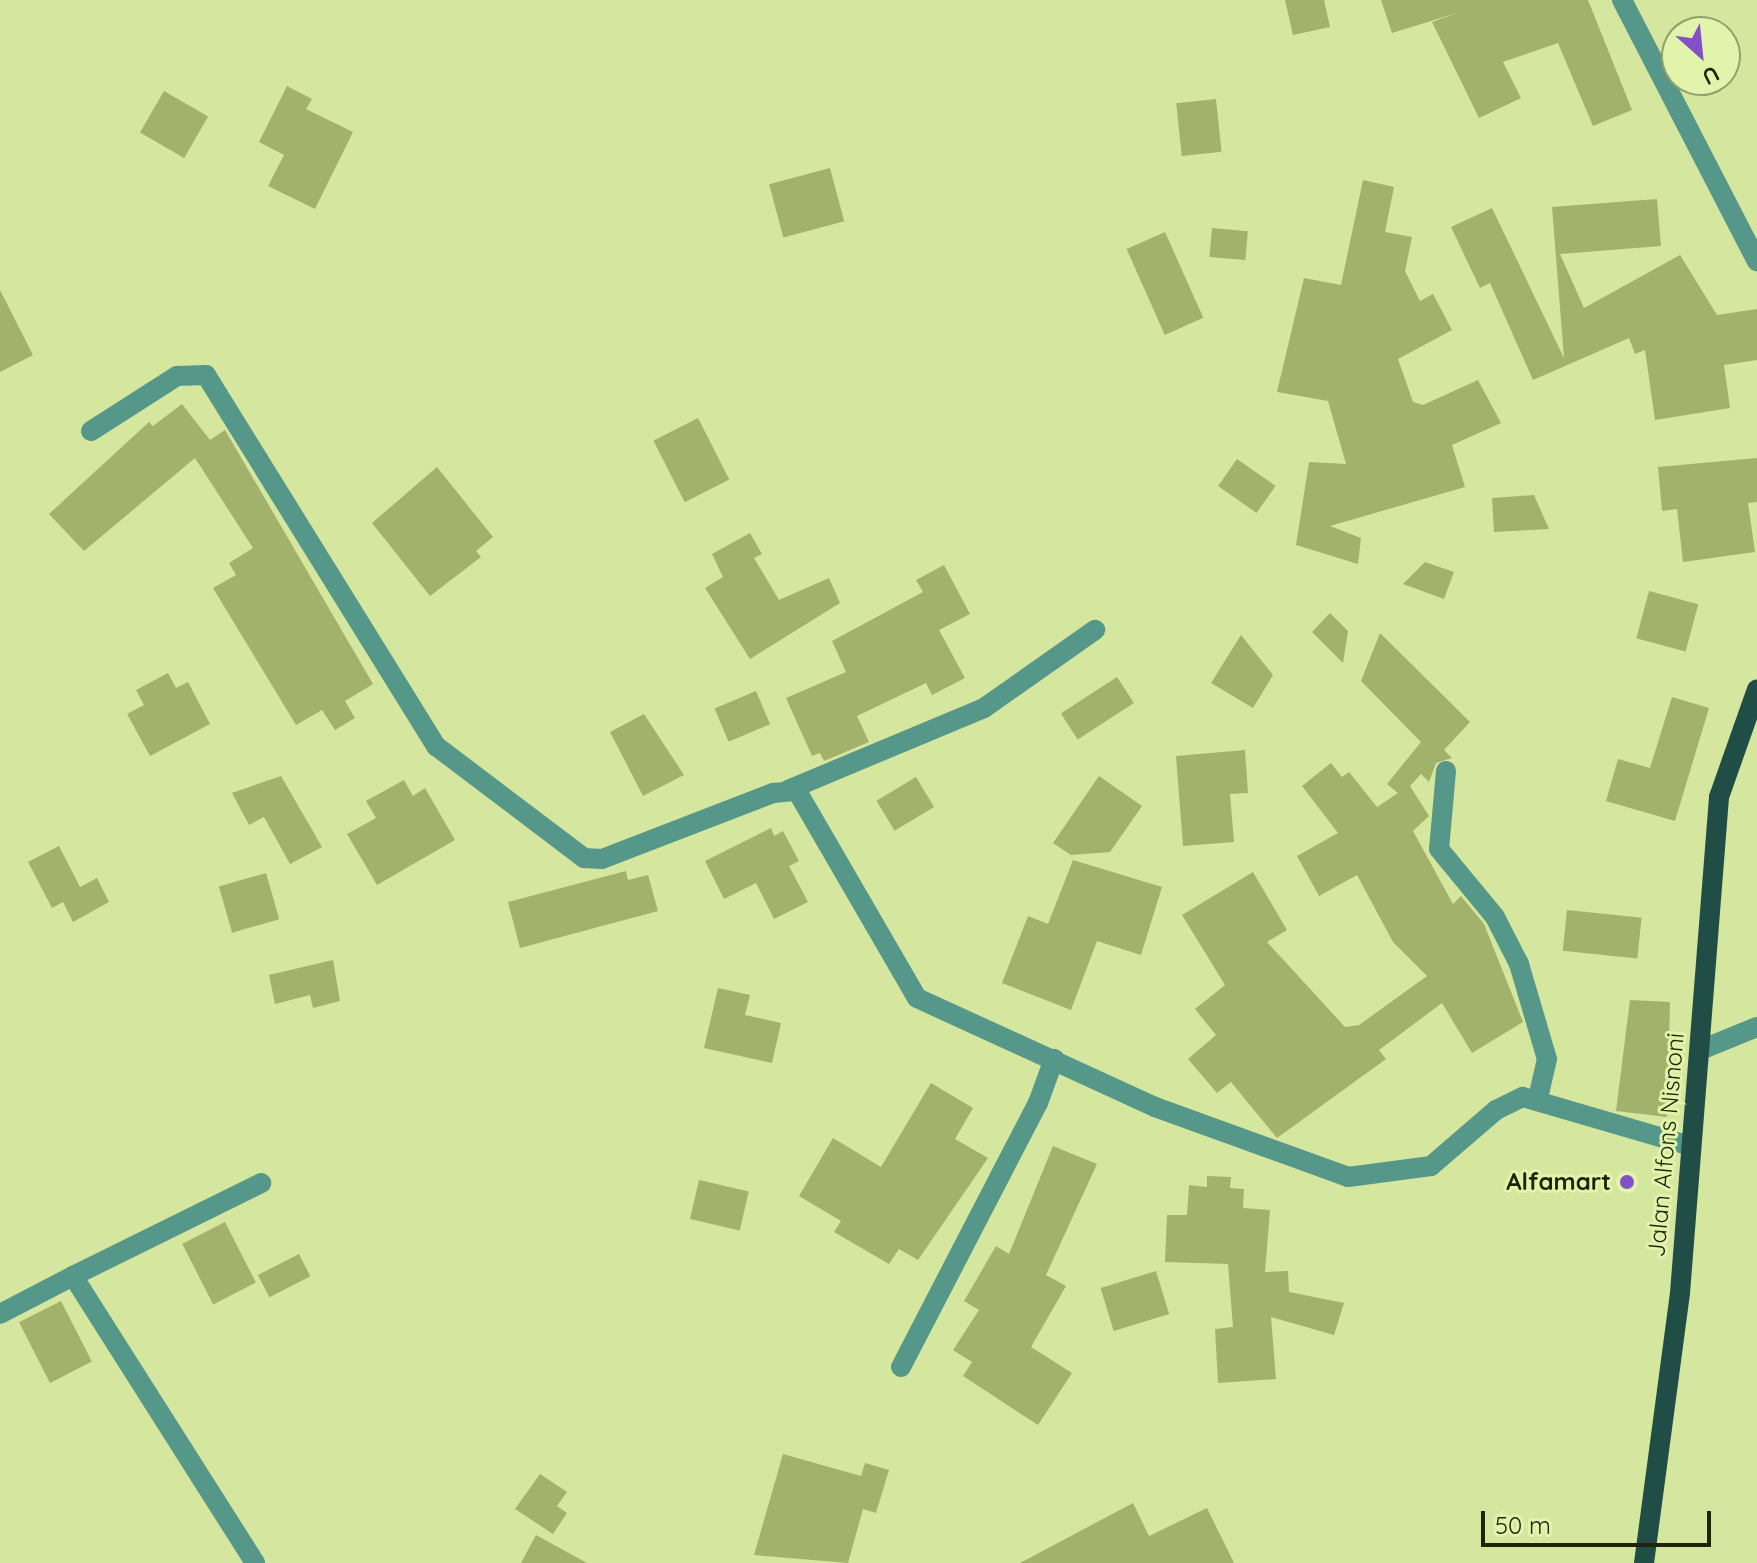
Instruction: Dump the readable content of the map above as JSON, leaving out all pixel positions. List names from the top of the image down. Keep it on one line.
{"streets":{"main road":["Jalan Alfons Nisnoni"]},"places":["Alfamart"],"scale_bar":"50 m","north":"bottom right"}
